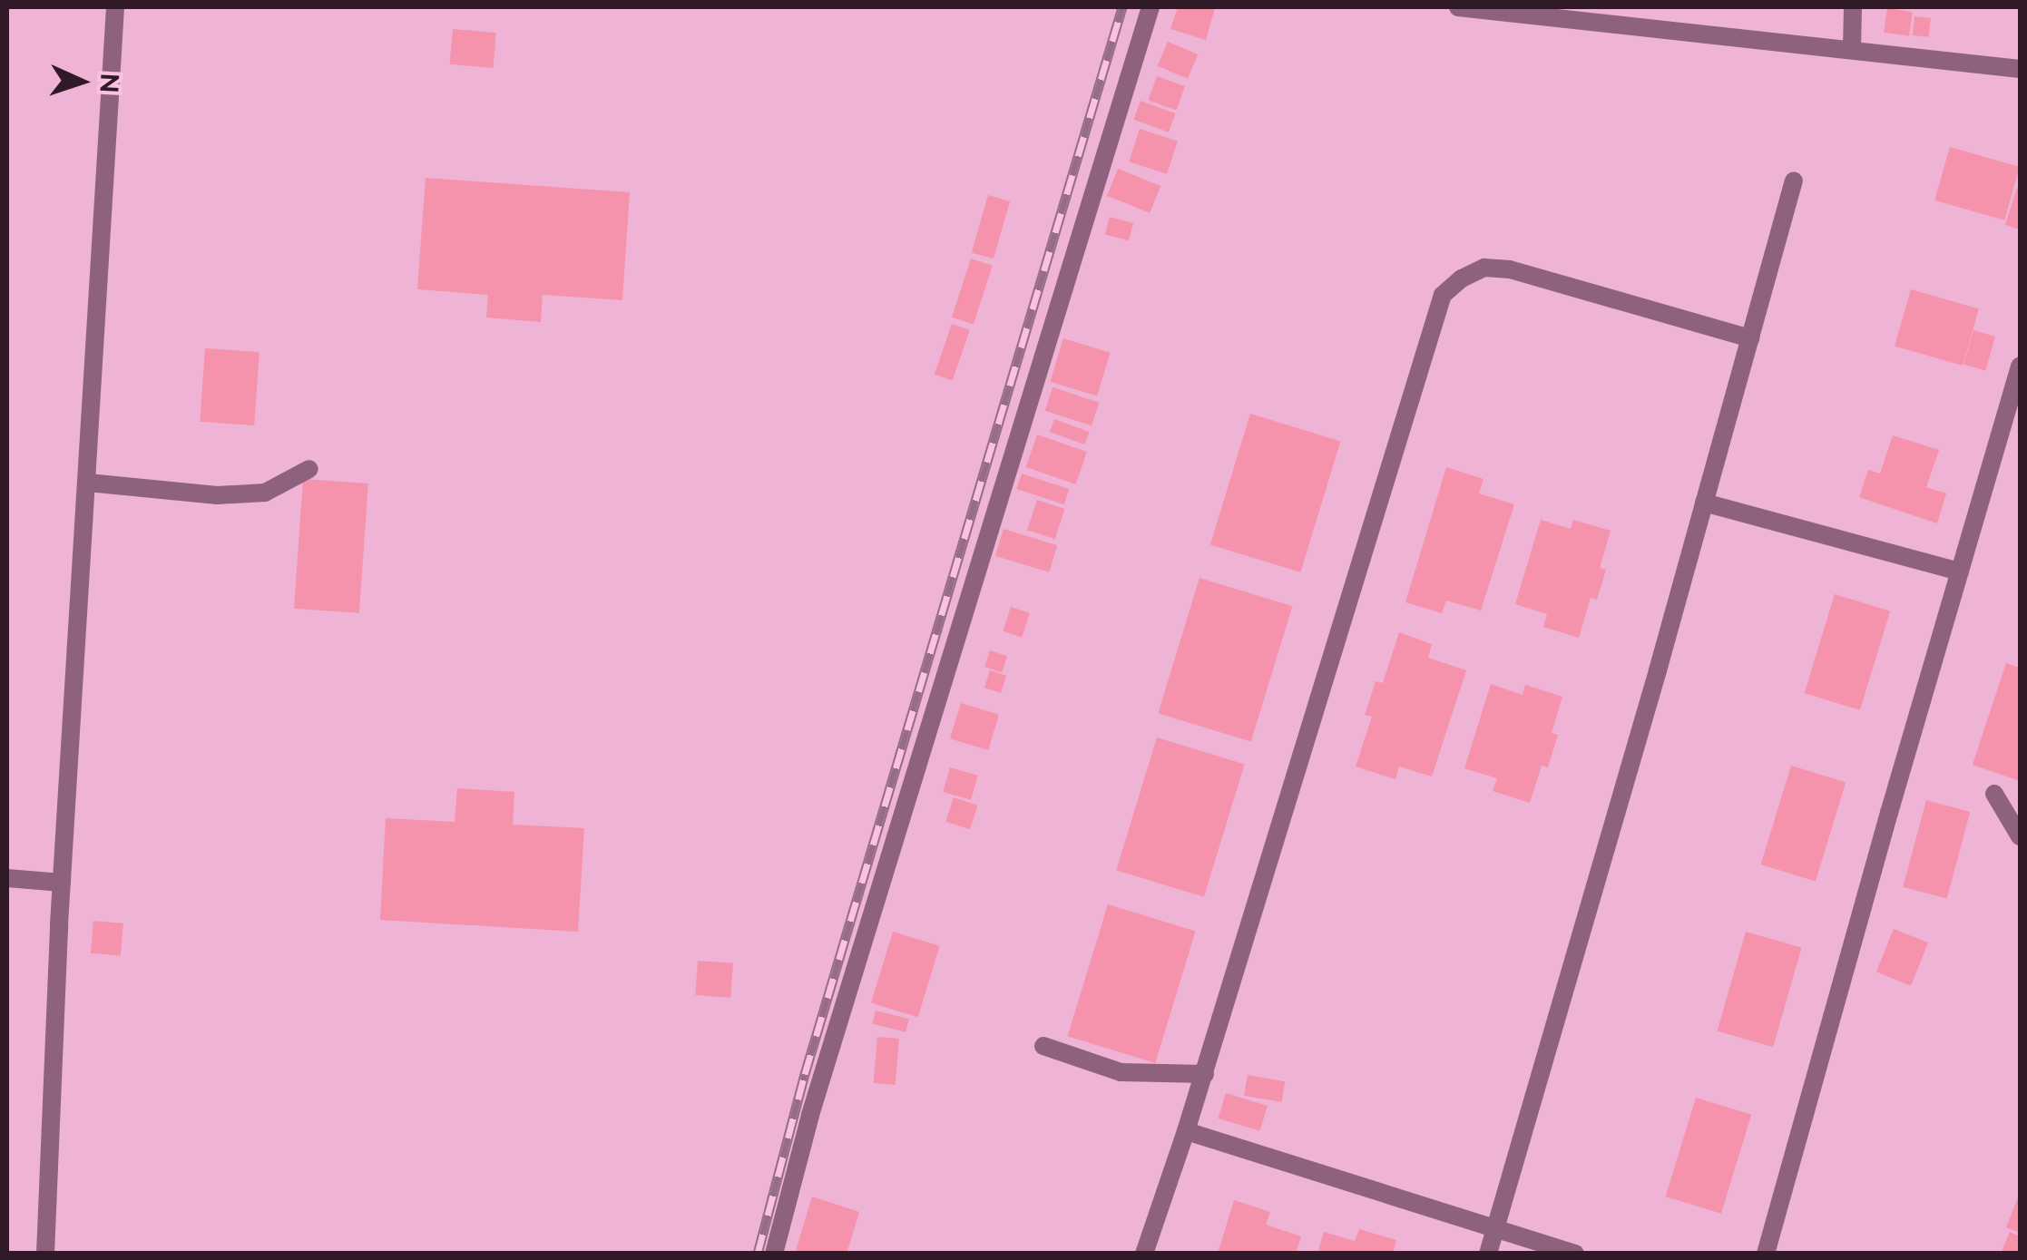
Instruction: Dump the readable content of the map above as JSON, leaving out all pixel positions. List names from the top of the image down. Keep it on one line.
{"north":"right"}
